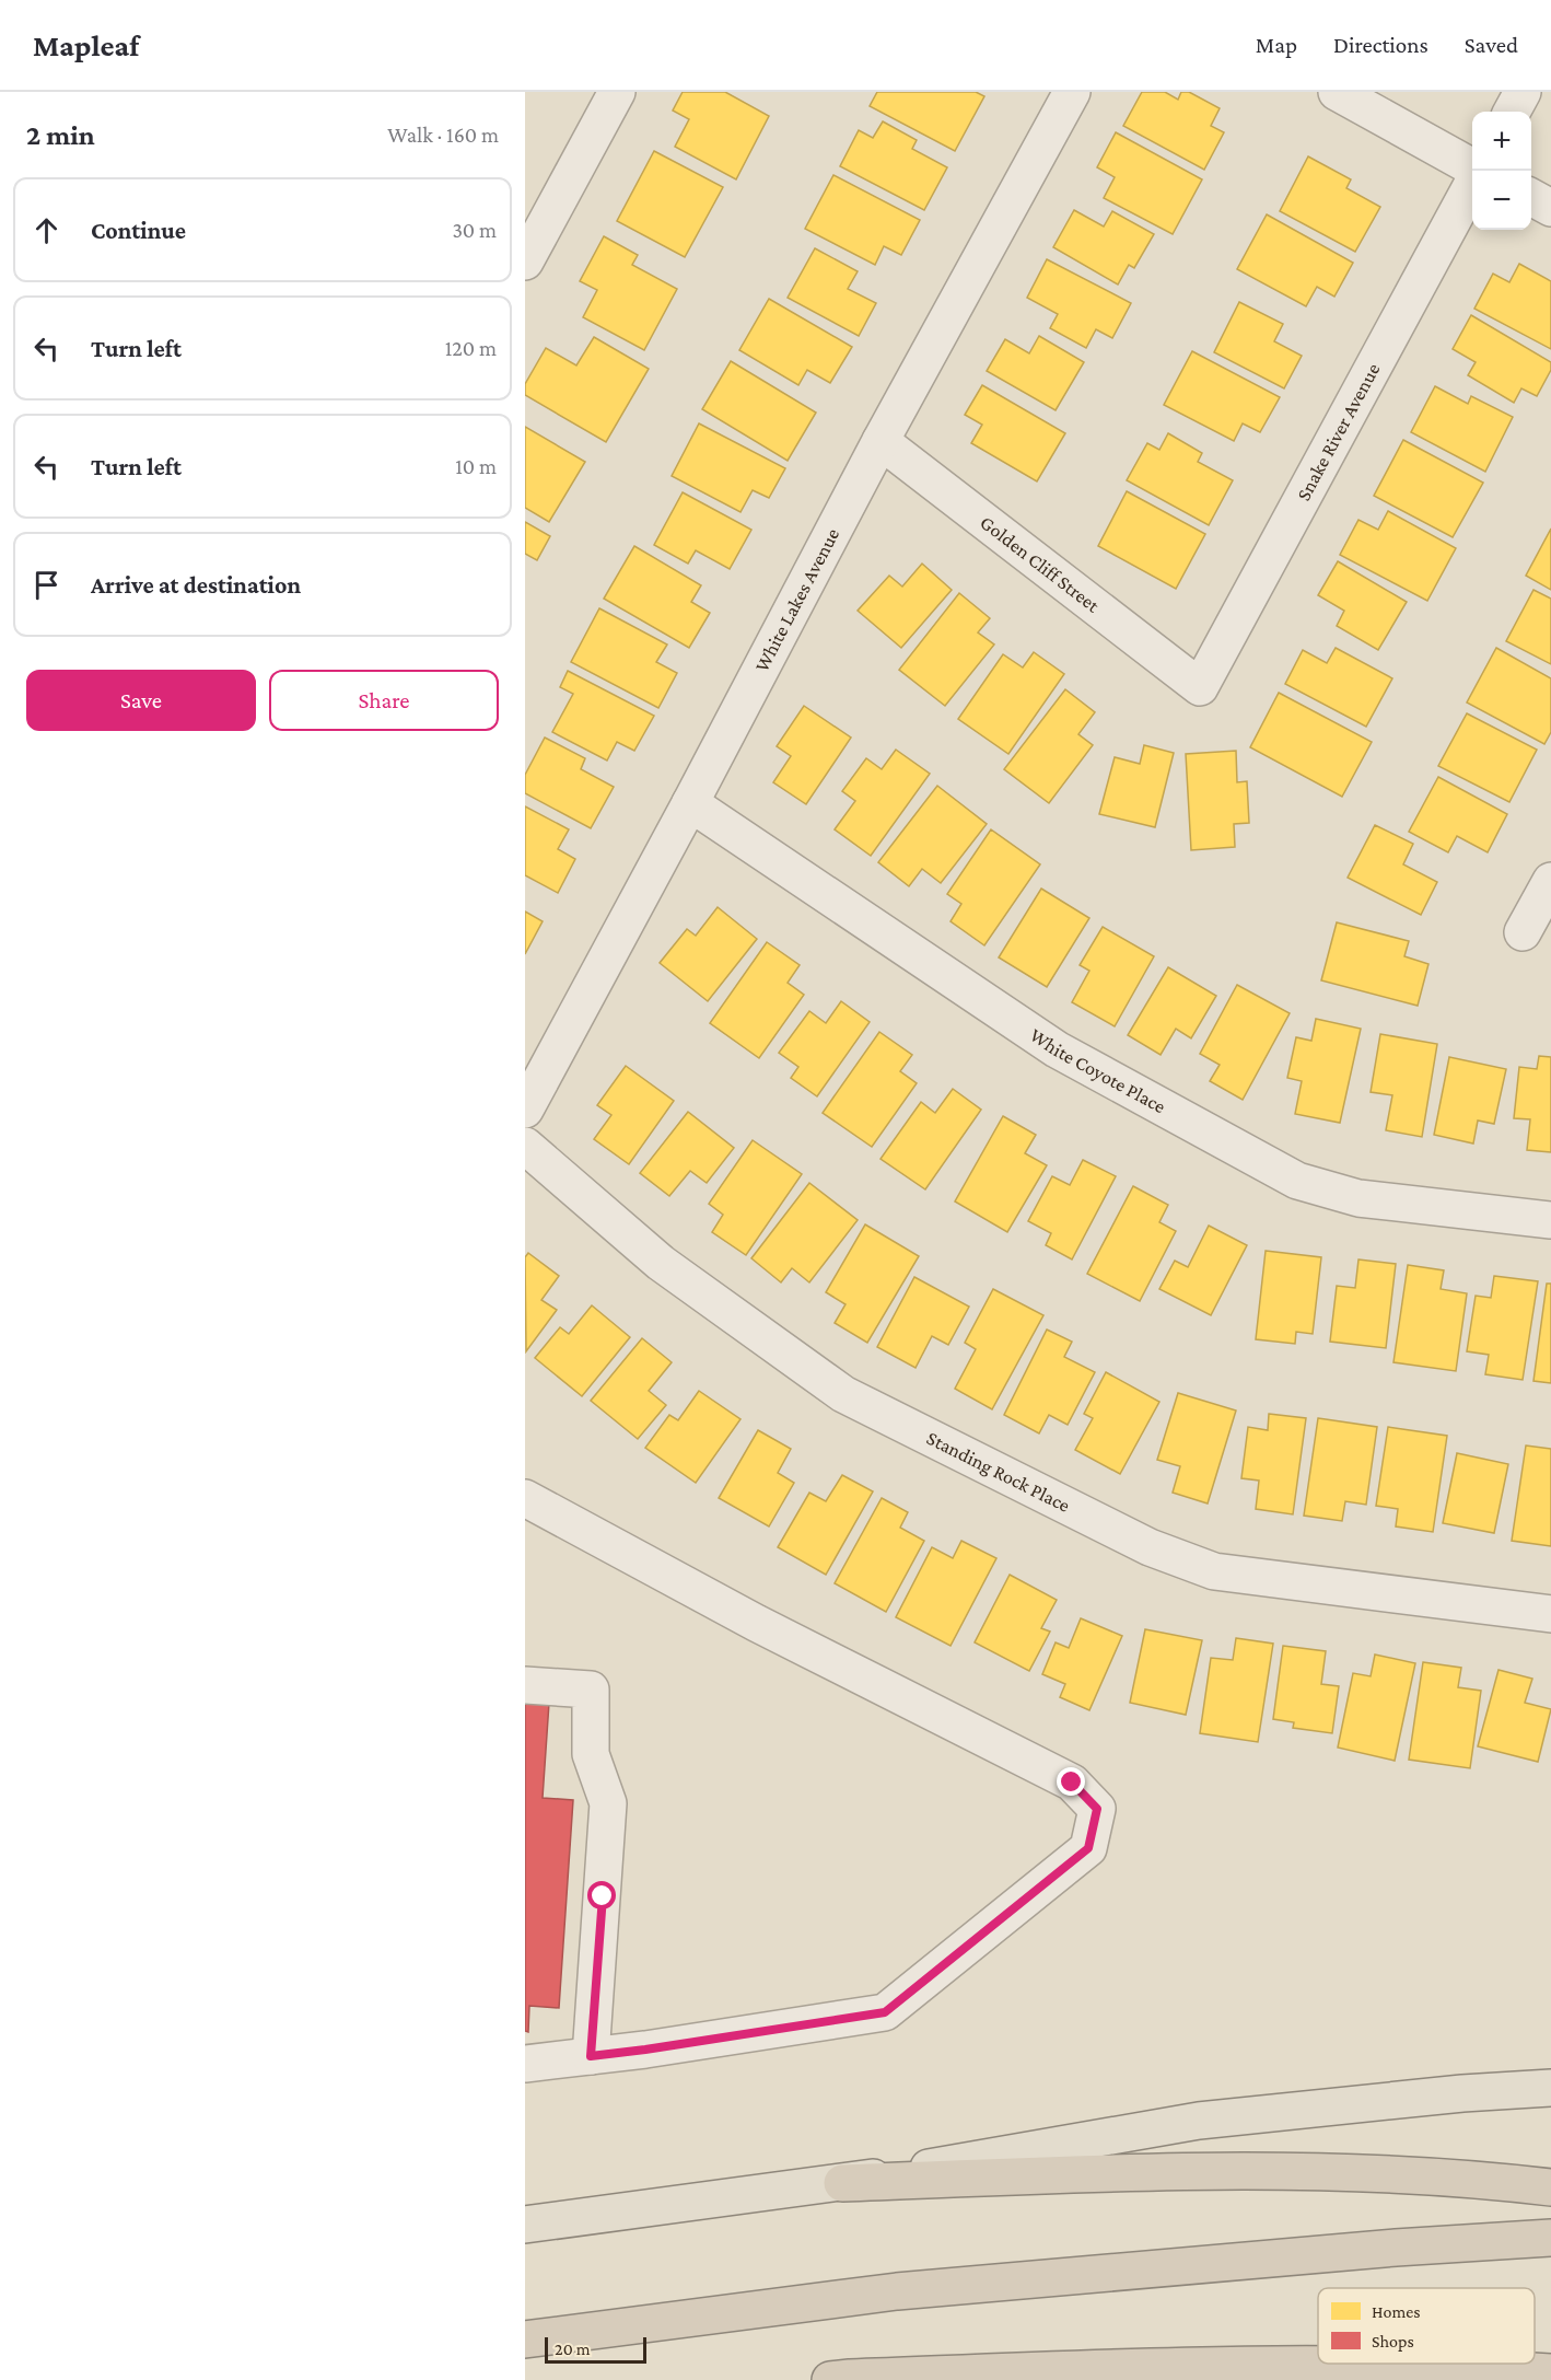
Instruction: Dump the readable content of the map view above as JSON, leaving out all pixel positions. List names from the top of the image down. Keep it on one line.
{"streets":{"street":["Snake River Avenue","Golden Cliff Street","White Lakes Avenue","White Coyote Place","Standing Rock Place"]},"crossings":[["Snake River Avenue","Golden Cliff Street"],["Golden Cliff Street","White Lakes Avenue"],["White Lakes Avenue","White Coyote Place"]],"legend":["Homes","Shops"],"scale_bar":"20 m","page":{"header":"Mapleaf","nav":["Map","Directions","Saved"],"heading":["2 min","Walk · 160 m"],"map_buttons":["+","−"],"list":[["Continue","30 m"],["Turn left","120 m"],["Turn left","10 m"],"Arrive at destination"],"buttons":["Save","Share"],"scale":"20 m"}}
